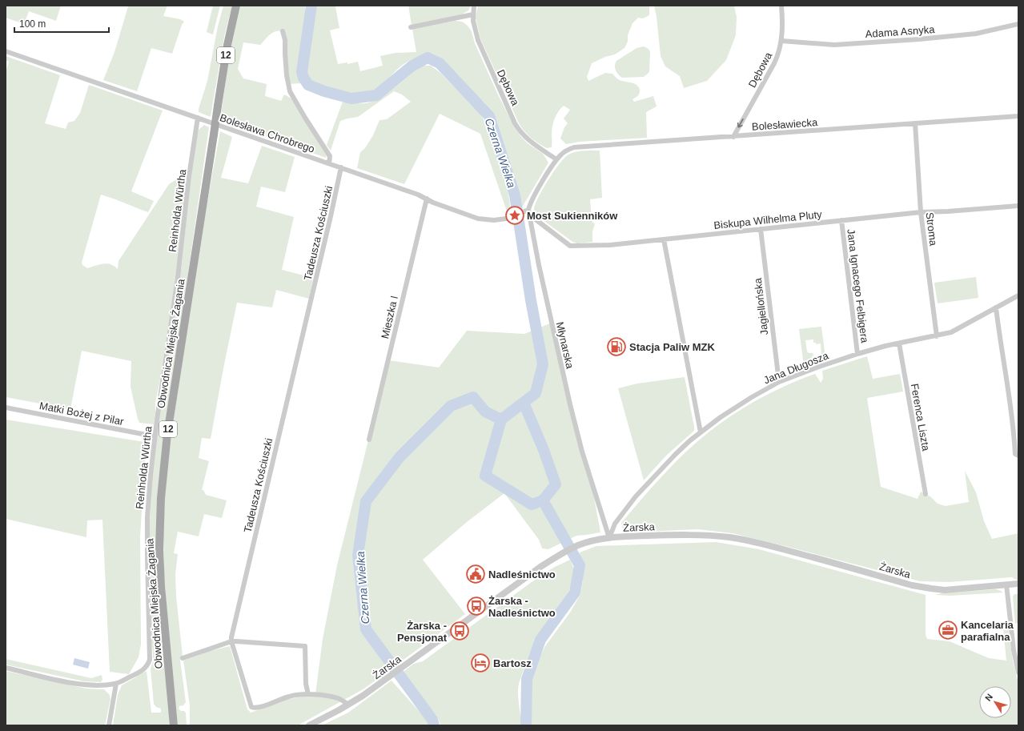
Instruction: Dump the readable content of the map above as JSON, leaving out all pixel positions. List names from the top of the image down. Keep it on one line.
{"streets":{"main road":["12","Obwodnica Miejska Żagania"],"street":["Adama Asnyka","Dębowa","Bolesławiecka","Bolesława Chrobrego","Reinholda Würtha","Biskupa Wilhelma Pluty","Stroma","Tadeusza Kościuszki","Jana Ignacego Felbigera","Jagiellońska","Mieszka I","Młynarska","Jana Długosza","Matki Bożej z Pilar","Ferenca Liszta","Żarska"]},"crossings":[["Adama Asnyka","Dębowa"],["Dębowa","Bolesławiecka"],["Bolesławiecka","Stroma"],["Bolesława Chrobrego","Reinholda Würtha"],["Bolesława Chrobrego","Biskupa Wilhelma Pluty"],["Bolesława Chrobrego","Tadeusza Kościuszki"],["Bolesława Chrobrego","Mieszka I"],["Bolesława Chrobrego","Młynarska"],["Reinholda Würtha","Matki Bożej z Pilar"],["Biskupa Wilhelma Pluty","Stroma"],["Biskupa Wilhelma Pluty","Jana Ignacego Felbigera"],["Biskupa Wilhelma Pluty","Jagiellońska"],["Biskupa Wilhelma Pluty","Młynarska"],["Stroma","Jana Długosza"],["Tadeusza Kościuszki","Żarska"],["Jana Ignacego Felbigera","Jana Długosza"],["Jagiellońska","Jana Długosza"],["Młynarska","Jana Długosza"],["Młynarska","Żarska"],["Jana Długosza","Ferenca Liszta"],["Jana Długosza","Żarska"]],"water":["Czerna Wielka"],"places":{"place":["Most Sukienników"],"fuel station":["Stacja Paliw MZK"],"public building":["Nadleśnictwo"],"bus stop":["Żarska - Nadleśnictwo","Żarska - Pensjonat"],"office":["Kancelaria parafialna"],"hotel":["Bartosz"]},"scale_bar":"100 m","north":"top left"}
